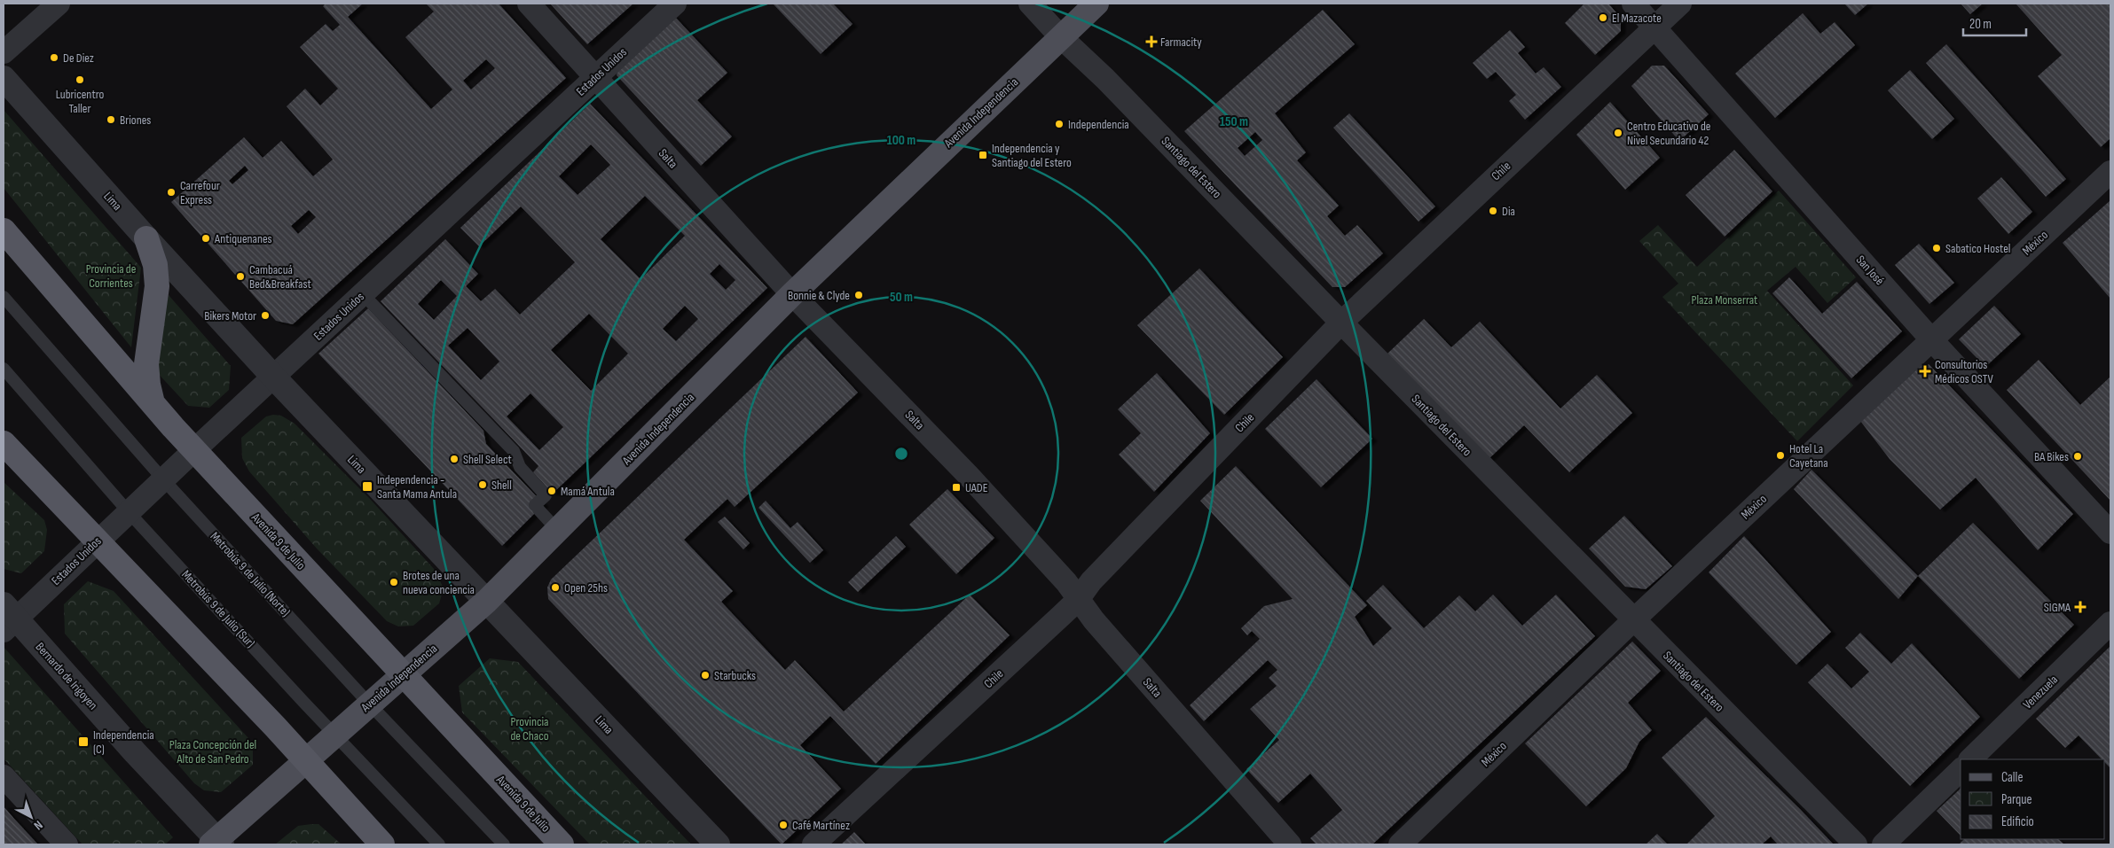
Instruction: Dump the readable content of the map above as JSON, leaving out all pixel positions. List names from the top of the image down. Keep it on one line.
{"streets":{"highway":["Avenida 9 de Julio"],"main road":["Avenida Independencia"],"street":["Estados Unidos","Salta","Santiago del Estero","Chile","Lima","México","San José","Bernardo de Irigoyen","Venezuela"],"lane":["Metrobús 9 de Julio (Norte)","Metrobús 9 de Julio (Sur)"]},"crossings":[["Estados Unidos","Salta"],["Estados Unidos","Lima"],["Estados Unidos","Avenida 9 de Julio"],["Estados Unidos","Metrobús 9 de Julio (Norte)"],["Estados Unidos","Metrobús 9 de Julio (Sur)"],["Estados Unidos","Bernardo de Irigoyen"],["Avenida Independencia","Salta"],["Avenida Independencia","Santiago del Estero"],["Avenida Independencia","Lima"],["Avenida Independencia","Avenida 9 de Julio"],["Avenida Independencia","Metrobús 9 de Julio (Norte)"],["Avenida Independencia","Metrobús 9 de Julio (Sur)"],["Avenida Independencia","Bernardo de Irigoyen"],["Salta","Chile"],["Santiago del Estero","Chile"],["Santiago del Estero","México"],["Chile","San José"],["México","San José"]],"parks":["Provincia de Corrientes","Plaza Monserrat","Provincia de Chaco","Plaza Concepción del Alto de San Pedro"],"places":{"other":["El Mazacote","De Diez","Lubricentro Taller","Briones","Independencia","Centro Educativo de Nivel Secundario 42","Carrefour Express","Dia","Antiquenanes","Sabatico Hostel","Cambacuá Bed&Breakfast","Bonnie & Clyde","Bikers Motor","Hotel La Cayetana","BA Bikes","Shell Select","Shell","Mamá Antula","Brotes de una nueva conciencia","Open 25hs","Starbucks","Café Martínez"],"health":["Farmacity","Consultorios Médicos OSTV","SIGMA"],"transit":["Independencia y Santiago del Estero","Independencia - Santa Mama Antula","UADE","Independencia (C)"]},"legend":["Calle","Parque","Edificio"],"scale_bar":"20 m","north":"bottom right","rings":["150 m","100 m","50 m"]}
